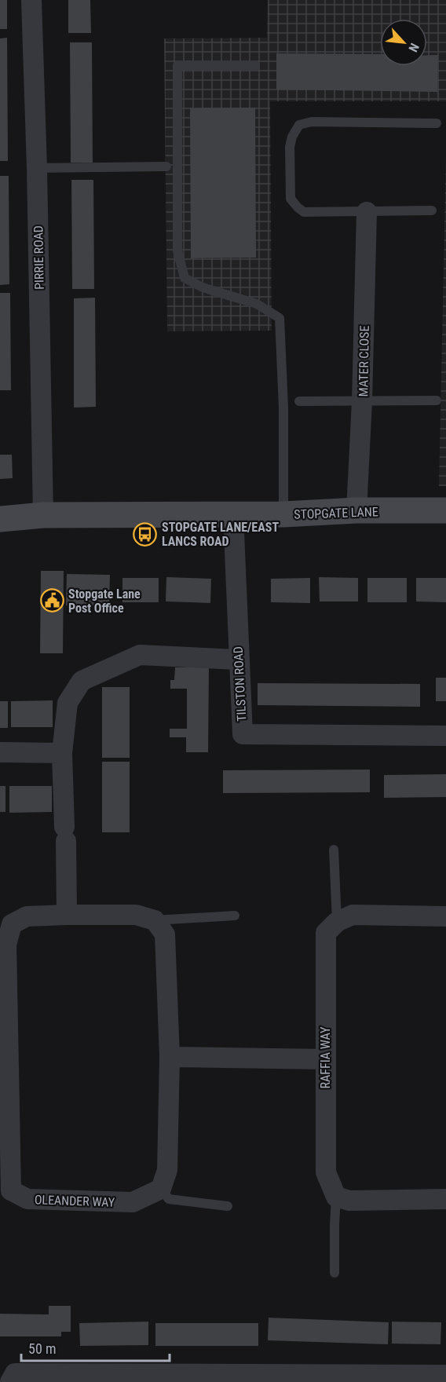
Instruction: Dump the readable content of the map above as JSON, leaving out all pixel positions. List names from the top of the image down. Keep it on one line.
{"streets":{"main road":["STOPGATE LANE"],"street":["PIRRIE ROAD","MATER CLOSE","TILSTON ROAD","RAFFIA WAY","OLEANDER WAY"]},"crossings":[["PIRRIE ROAD","STOPGATE LANE"],["MATER CLOSE","STOPGATE LANE"],["STOPGATE LANE","TILSTON ROAD"]],"places":{"bus stop":["STOPGATE LANE/EAST LANCS ROAD"],"public building":["Stopgate Lane Post Office"]},"scale_bar":"50 m","north":"bottom right"}
